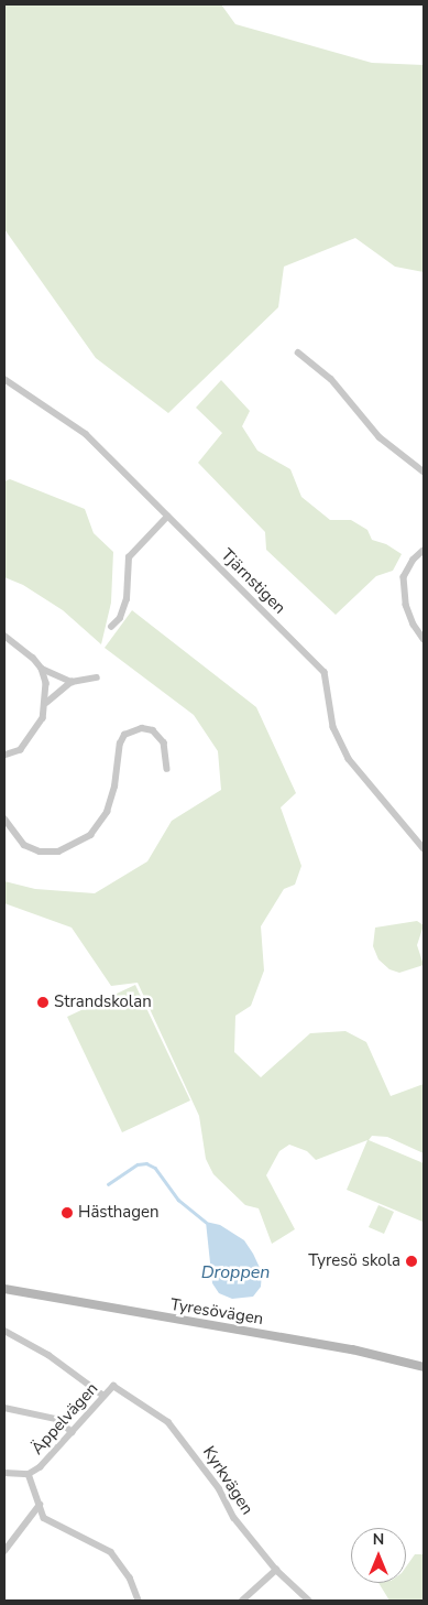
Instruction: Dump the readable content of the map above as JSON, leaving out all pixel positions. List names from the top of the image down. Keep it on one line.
{"streets":{"main road":["Tyresövägen"],"street":["Tjärnstigen","Äppelvägen","Kyrkvägen"]},"crossings":[["Äppelvägen","Kyrkvägen"]],"water":["Droppen"],"places":["Strandskolan","Hästhagen","Tyresö skola"],"north":"top"}
